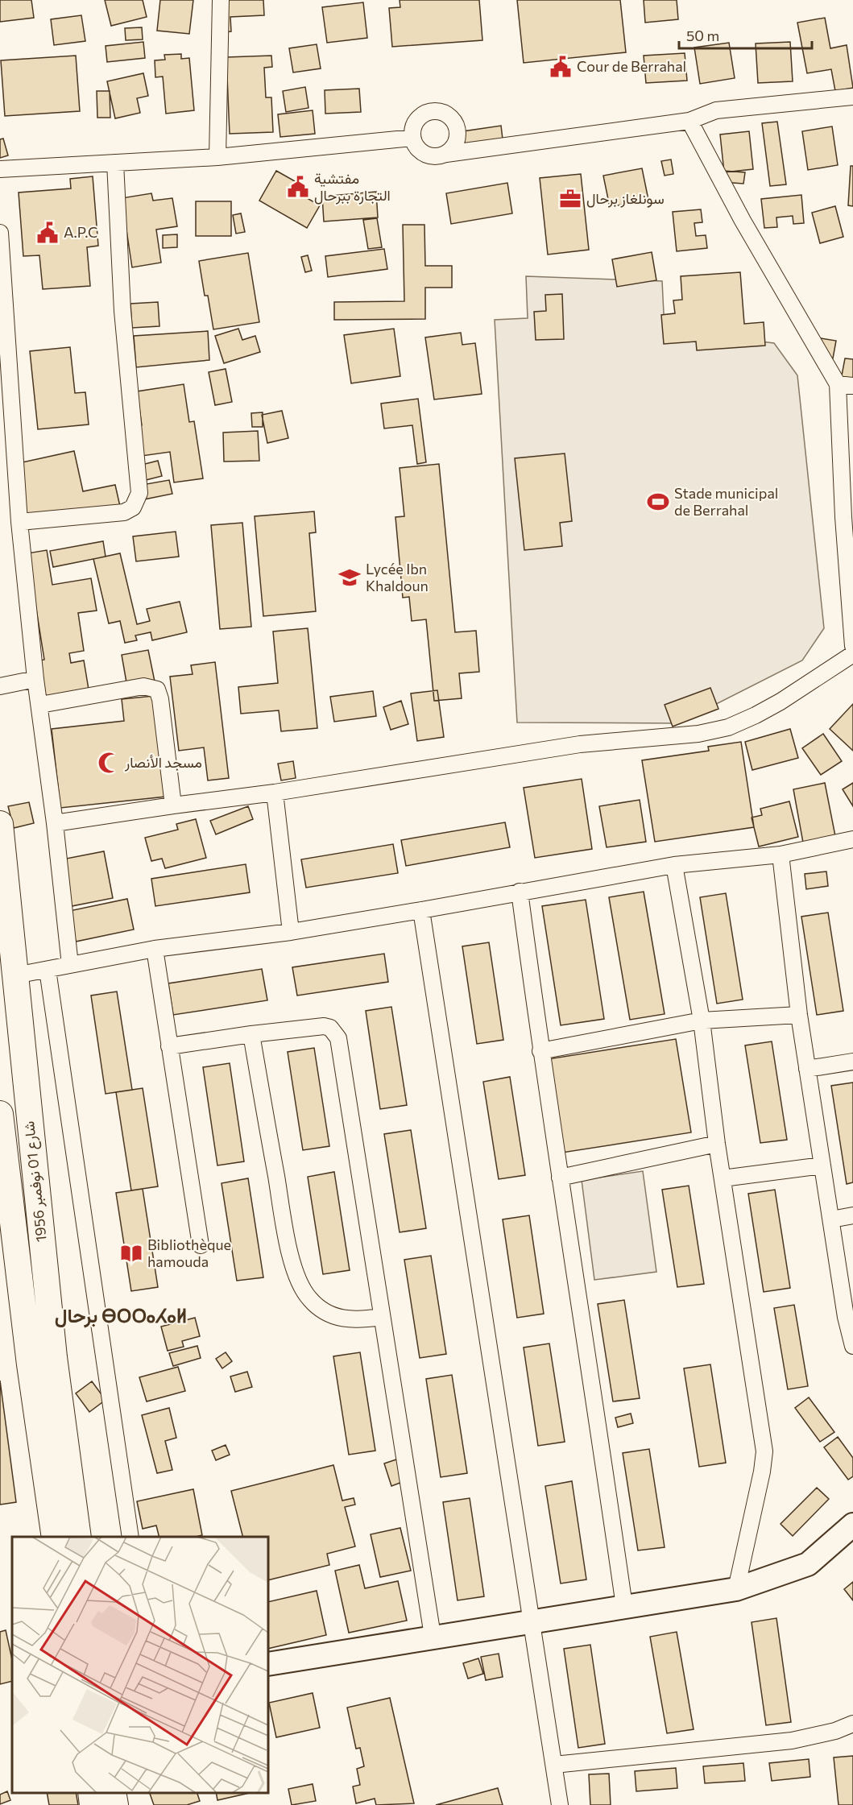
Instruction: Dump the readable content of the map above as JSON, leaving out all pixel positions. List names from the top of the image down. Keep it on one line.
{"streets":{"main road":["شارع 01 نوفمبر 1956"]},"districts":["برحال ⴱⵔⵔⴰⵃⴰⵍ"],"places":{"public building":["Cour de Berrahal","مفتشية التجارة ببرحال","A.P.C"],"office":["سونلغاز برحال"],"sports":["Stade municipal de Berrahal"],"school or university":["Lycée Ibn Khaldoun"],"mosque":["مسجد الأنصار"],"library":["Bibliothèque hamouda"]},"scale_bar":"50 m"}
